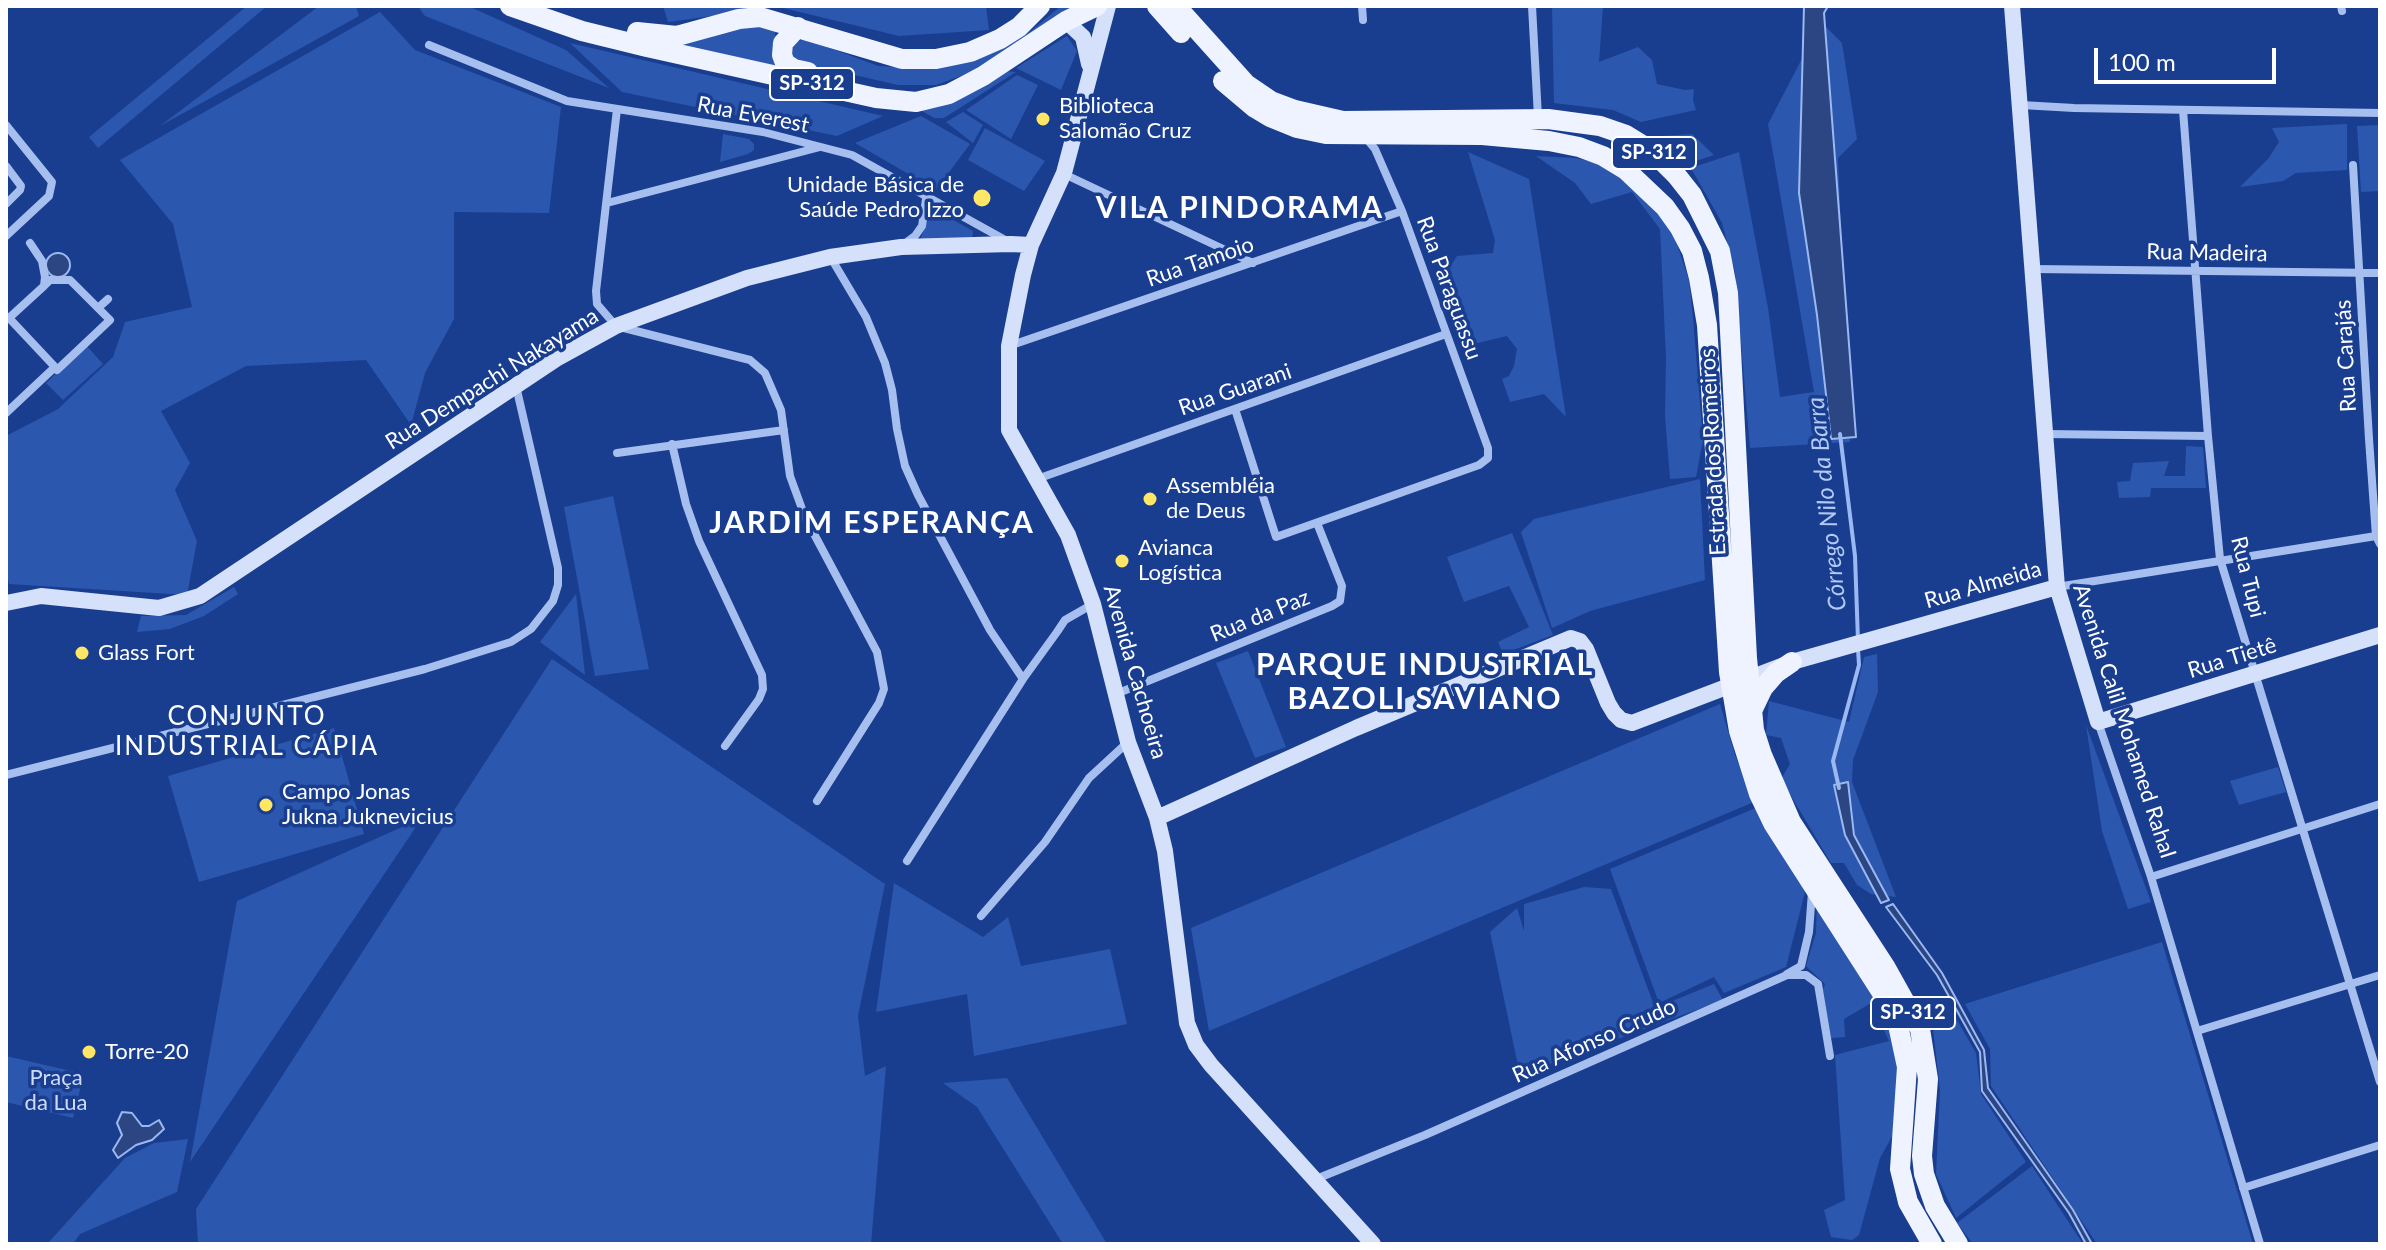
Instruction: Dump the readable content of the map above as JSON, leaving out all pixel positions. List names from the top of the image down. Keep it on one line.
{"streets":{"main road":["SP-312","Estrada dos Romeiros"],"street":["Rua Everest","Rua Madeira","Rua Tamoio","Rua Paraguassu","Rua Carajás","Rua Dempachi Nakayama","Rua Guarani","Rua Tupi","Rua Almeida","Rua da Paz","Rua Tietê","Avenida Cachoeira","Avenida Calil Mohamed Rahal","Rua Afonso Crudo"]},"crossings":[["Rua Everest","Rua Dempachi Nakayama"],["Rua Madeira","Rua Carajás"],["Rua Madeira","Rua Tupi"],["Rua Madeira","Avenida Calil Mohamed Rahal"],["Rua Tamoio","Rua Paraguassu"],["Rua Tamoio","Avenida Cachoeira"],["Rua Paraguassu","Rua Guarani"],["Rua Paraguassu","Estrada dos Romeiros"],["Rua Paraguassu","Rua da Paz"],["Rua Carajás","Rua Almeida"],["Rua Dempachi Nakayama","Avenida Cachoeira"],["Rua Guarani","Avenida Cachoeira"],["Rua Tupi","Rua Almeida"],["Rua Tupi","Rua Tietê"],["Rua Almeida","Avenida Calil Mohamed Rahal"],["Rua da Paz","Avenida Cachoeira"],["Rua Tietê","Avenida Calil Mohamed Rahal"],["Avenida Cachoeira","Rua Afonso Crudo"]],"districts":["VILA PINDORAMA","JARDIM ESPERANÇA","PARQUE INDUSTRIAL BAZOLI SAVIANO","CONJUNTO INDUSTRIAL CÁPIA"],"water":["Córrego Nilo da Barra"],"parks":["Praça da Lua"],"places":["Biblioteca Salomão Cruz","Unidade Básica de Saúde Pedro Izzo","Assembléia de Deus","Avianca Logística","Glass Fort","Campo Jonas Jukna Juknevicius","Torre-20"],"scale_bar":"100 m"}
